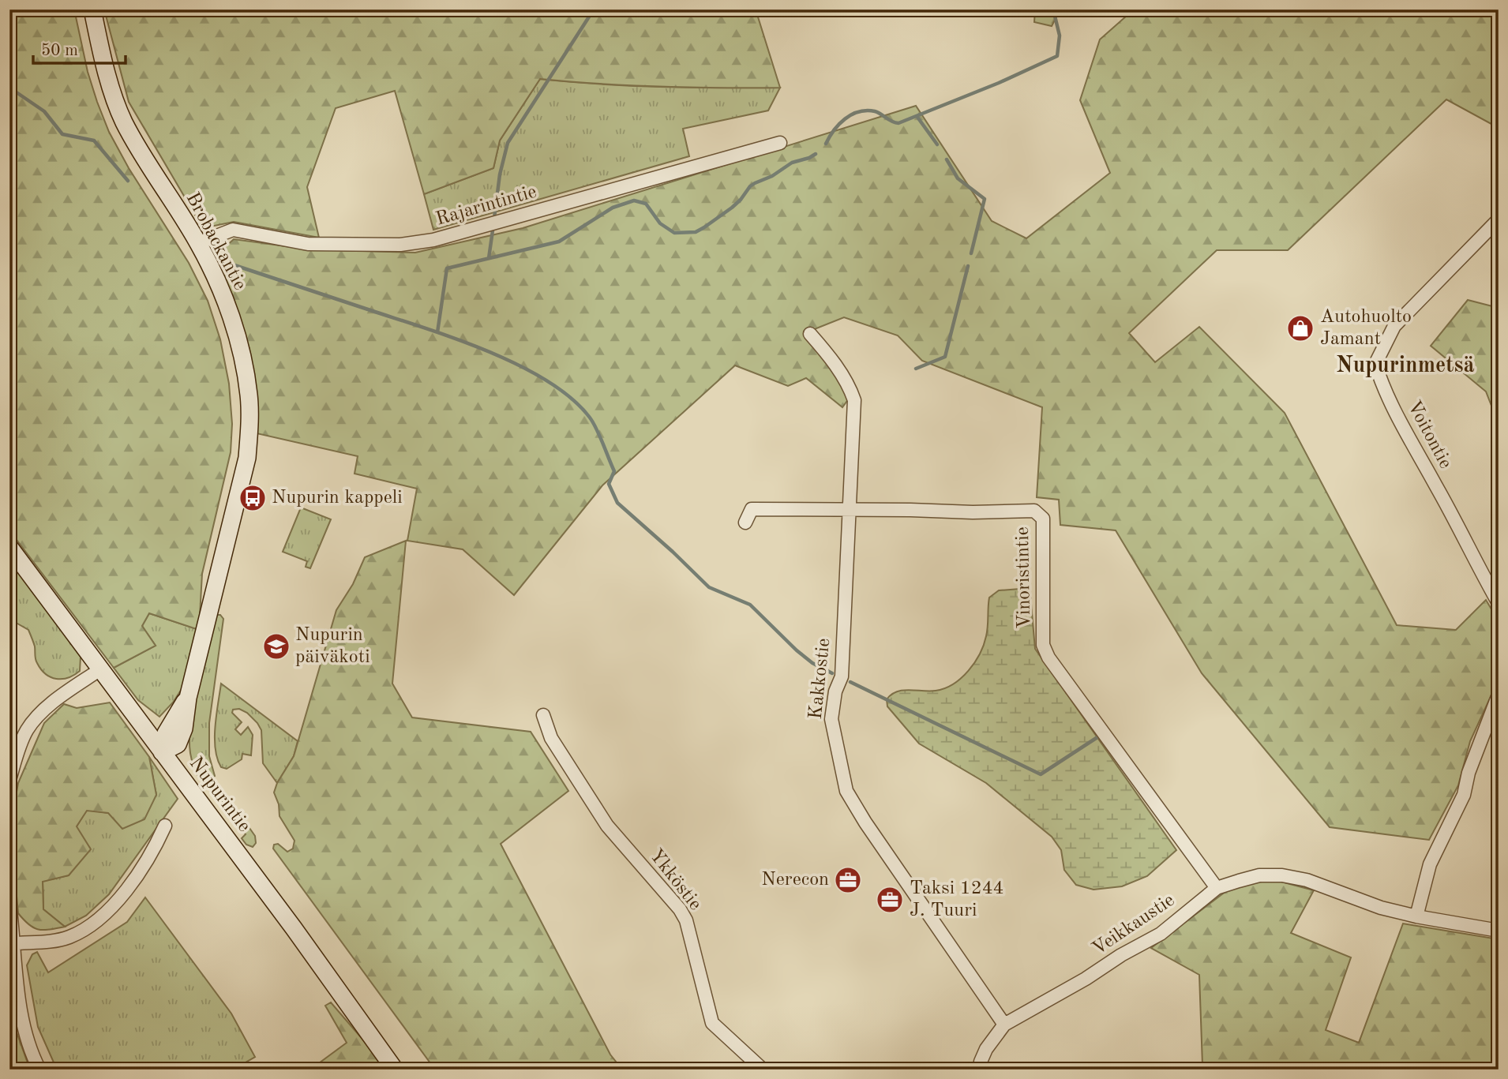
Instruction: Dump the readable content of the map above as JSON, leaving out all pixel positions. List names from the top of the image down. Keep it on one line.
{"streets":{"street":["Rajarintintie","Brobackantie","Voitontie","Vinoristintie","Kakkostie","Nupurintie","Ykköstie","Veikkaustie"]},"crossings":[["Rajarintintie","Brobackantie"],["Brobackantie","Nupurintie"],["Vinoristintie","Kakkostie"],["Vinoristintie","Veikkaustie"],["Kakkostie","Veikkaustie"]],"districts":["Nupurinmetsä"],"places":{"shop":["Autohuolto Jamant"],"bus stop":["Nupurin kappeli"],"school or university":["Nupurin päiväkoti"],"office":["Nerecon","Taksi 1244 J. Tuuri"]},"scale_bar":"50 m"}
